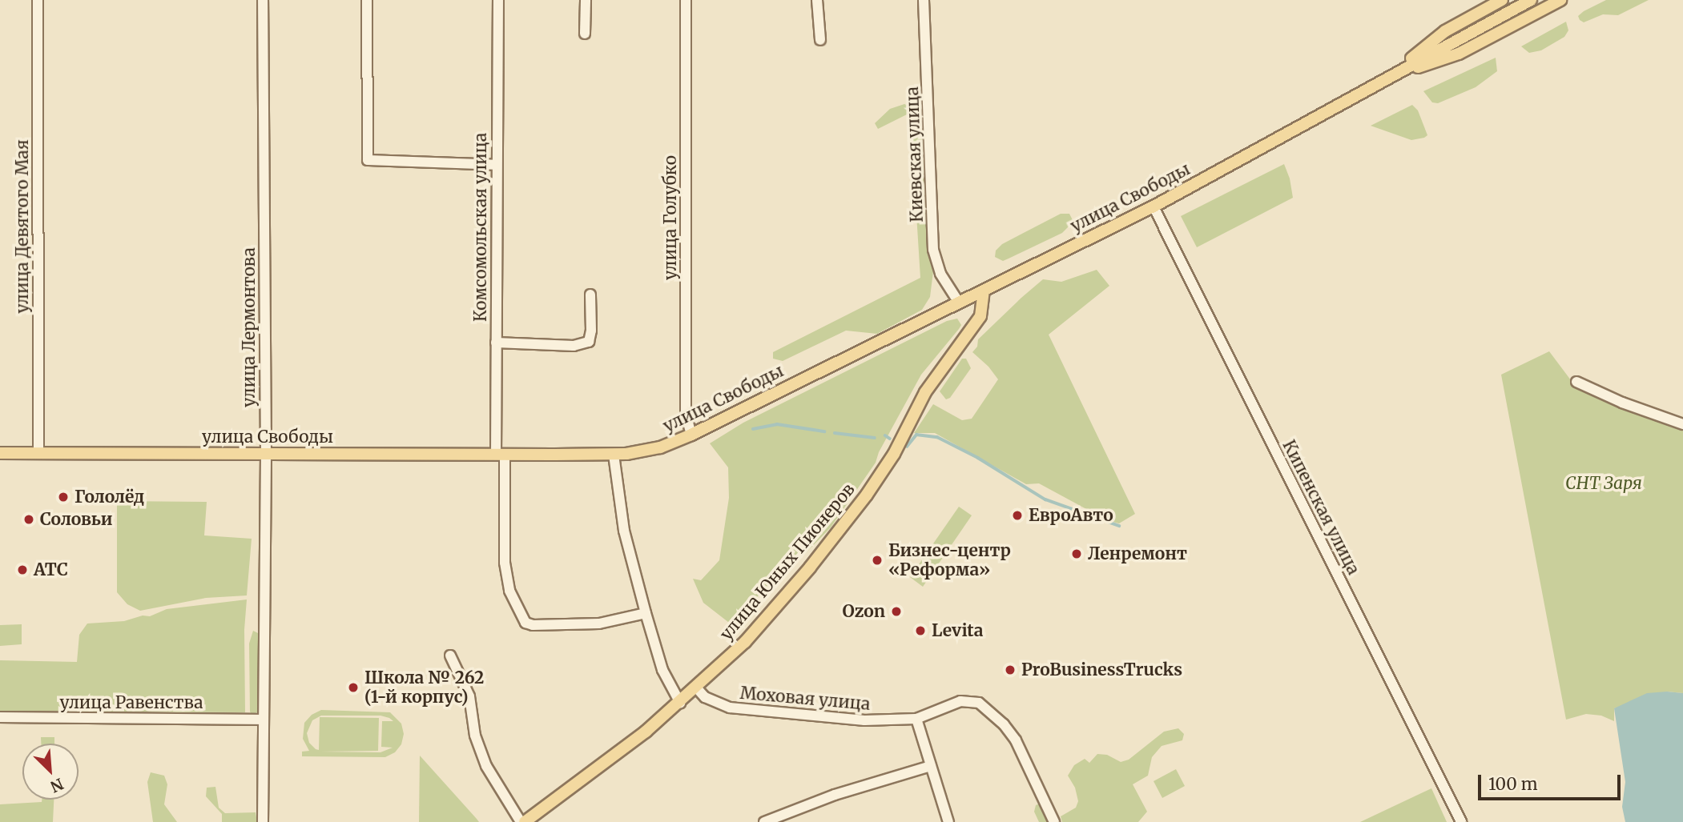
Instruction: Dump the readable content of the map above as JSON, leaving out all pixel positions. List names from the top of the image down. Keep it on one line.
{"streets":{"main road":["улица Свободы","улица Юных Пионеров"],"street":["Киевская улица","улица Голубко","улица Девятого Мая","Комсомольская улица","улица Лермонтова","Кипенская улица","Моховая улица","улица Равенства"]},"crossings":[["Киевская улица","улица Свободы"],["улица Свободы","улица Голубко"],["улица Свободы","улица Девятого Мая"],["улица Свободы","Комсомольская улица"],["улица Свободы","улица Лермонтова"],["улица Свободы","Кипенская улица"],["улица Свободы","улица Юных Пионеров"],["улица Лермонтова","улица Равенства"],["улица Юных Пионеров","Моховая улица"]],"parks":["СНТ Заря"],"places":["Гололёд","ЕвроАвто","Соловьи","Ленремонт","Бизнес-центр «Реформа»","АТС","Ozon","Levita","ProBusinessTrucks","Школа № 262 (1-й корпус)"],"scale_bar":"100 m","north":"bottom right"}
